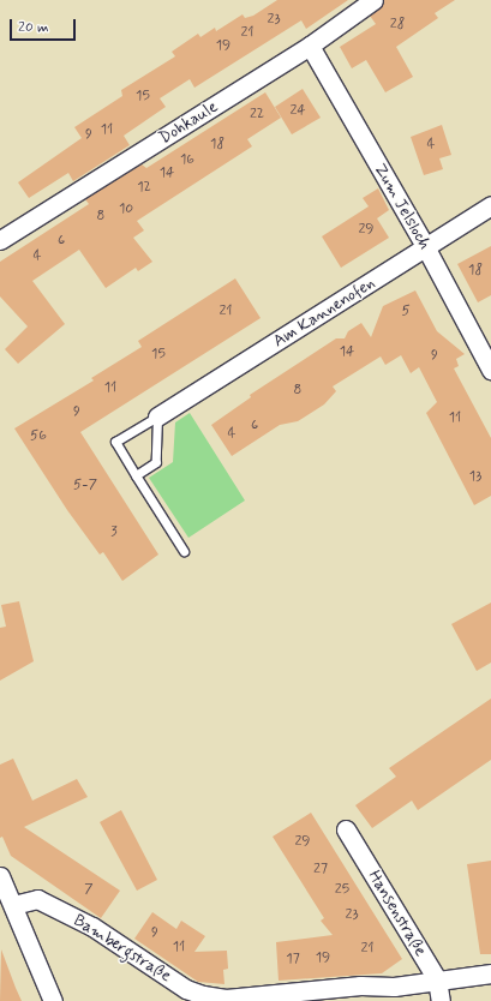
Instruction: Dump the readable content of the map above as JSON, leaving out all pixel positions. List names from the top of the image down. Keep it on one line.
{"streets":{"street":["Dohkaule","Zum Jelsloch","Am Kannenofen","Hansenstraße","Bambergstraße"]},"crossings":[["Dohkaule","Zum Jelsloch"],["Zum Jelsloch","Am Kannenofen"],["Hansenstraße","Bambergstraße"]],"house_numbers":["23","28","21","19","15","24","22","11","9","18","4","16","14","12","10","8","29","6","4","18","21","5","14","15","9","11","8","9","11","6","4","56","13","5-7","3","29","27","7","25","23","9","11","21","19","17"],"scale_bar":"20 m"}
